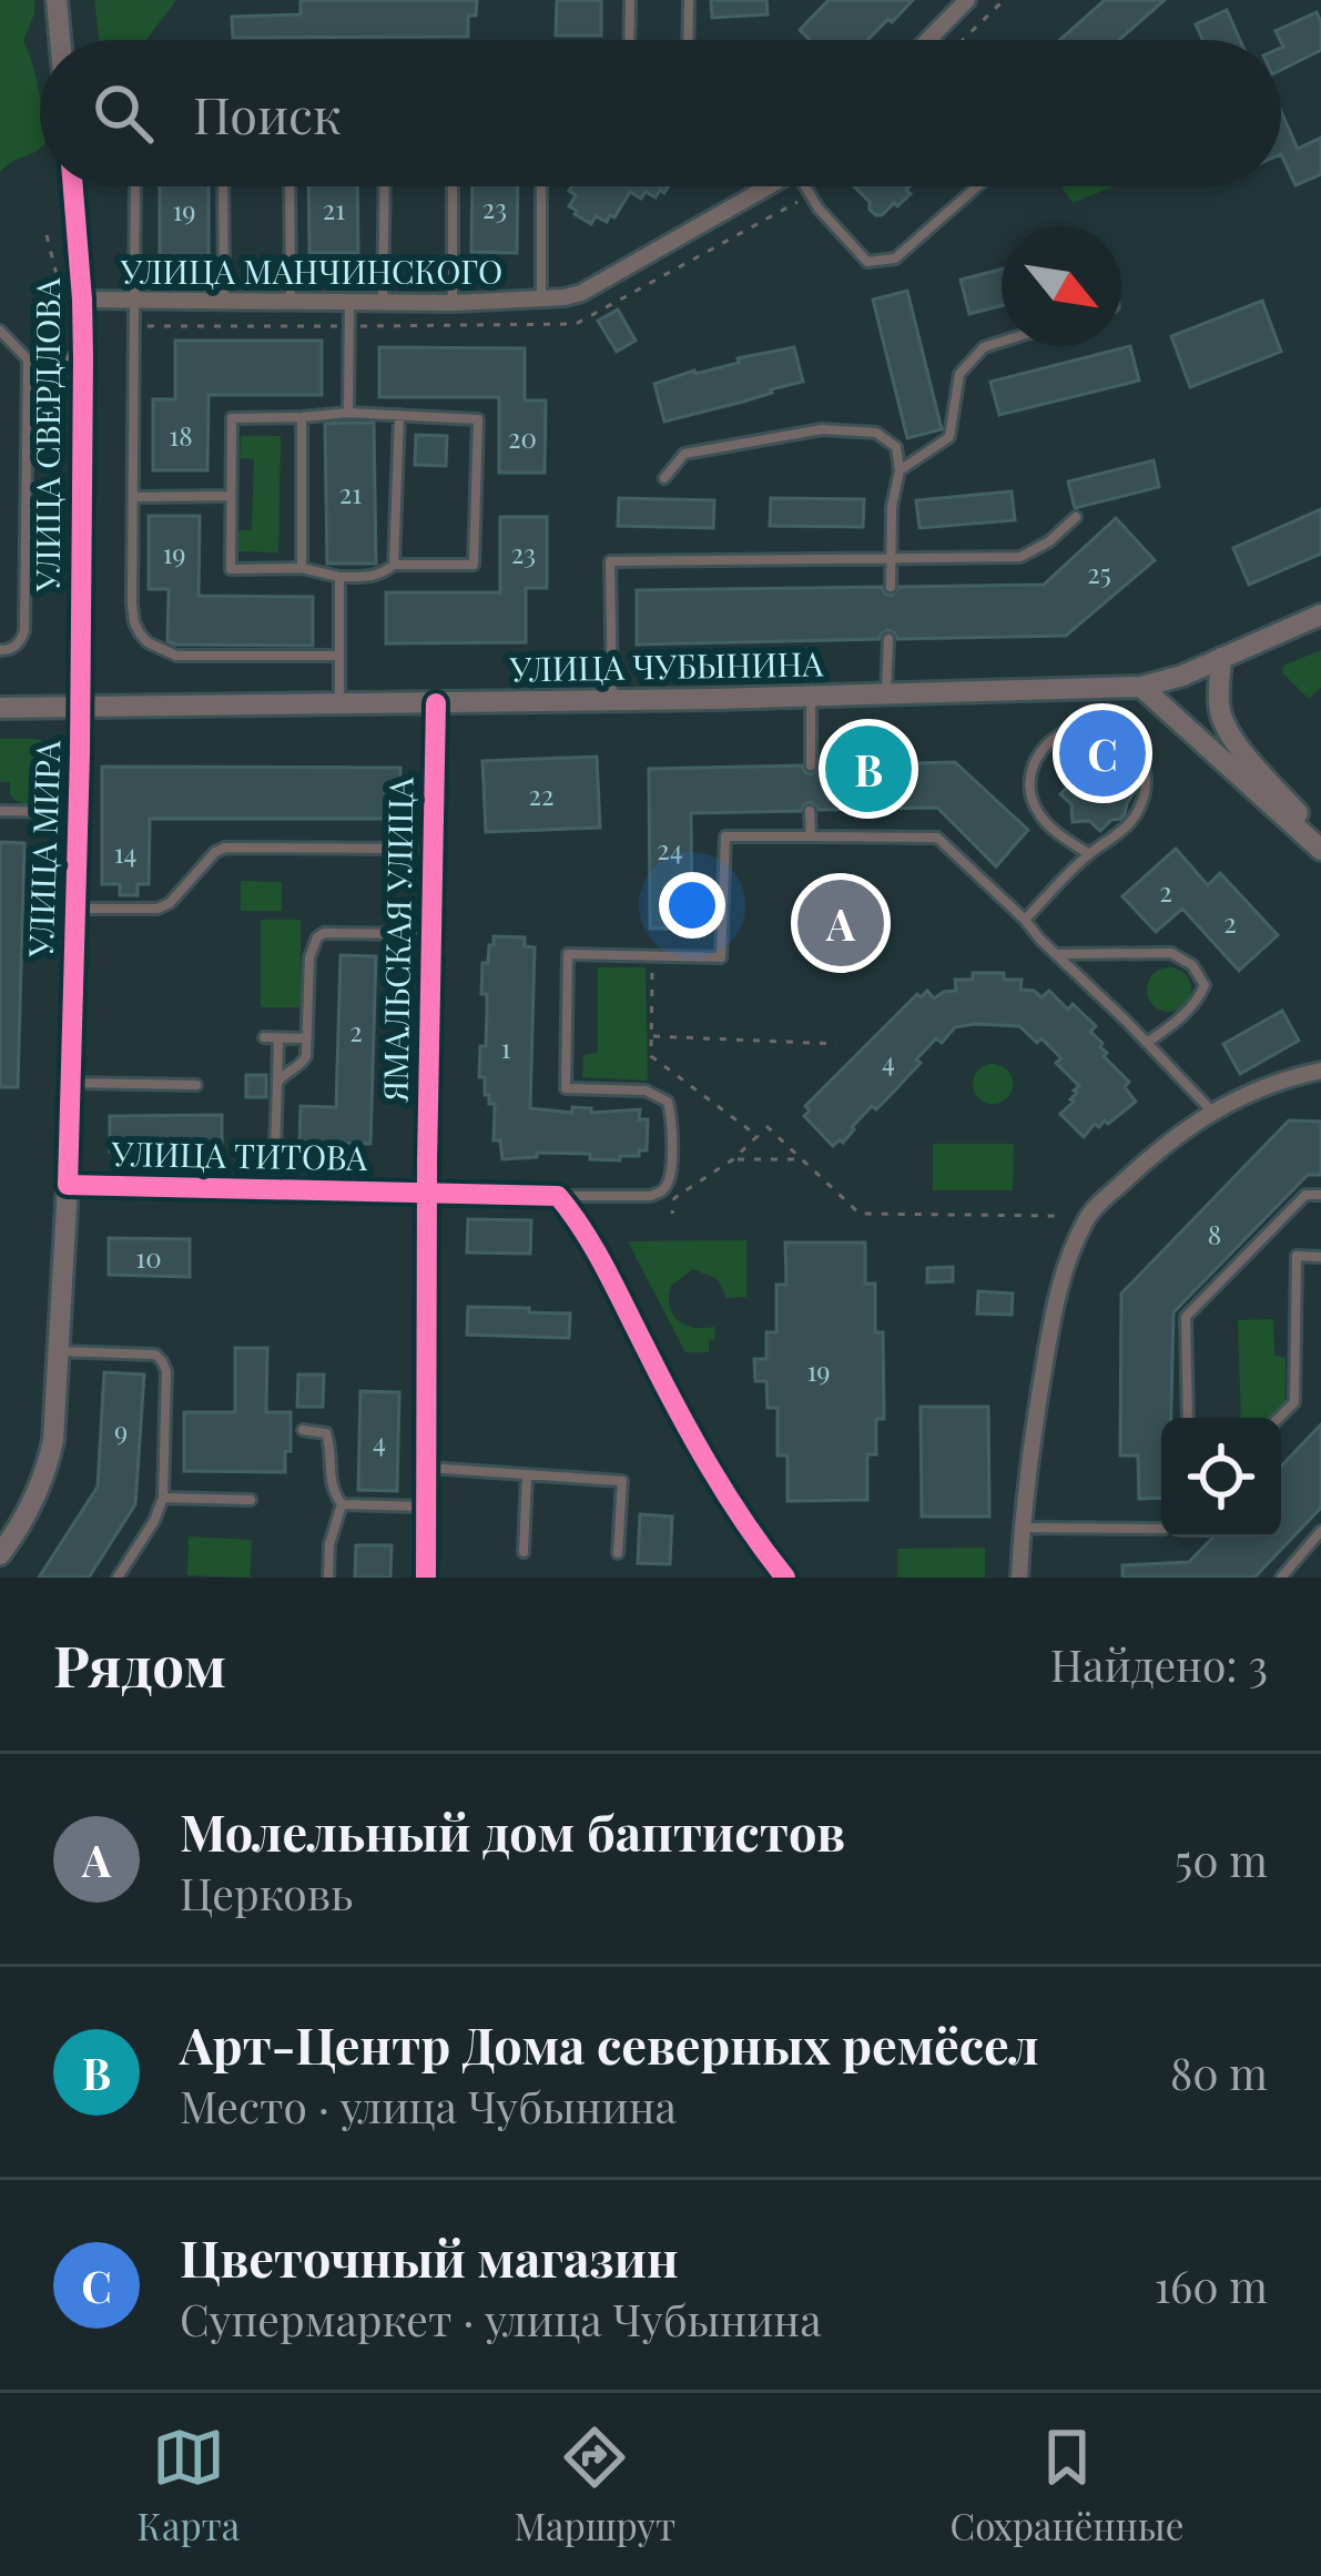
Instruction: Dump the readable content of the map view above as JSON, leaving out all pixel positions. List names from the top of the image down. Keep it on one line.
{"streets":{"street":["УЛИЦА МАНЧИНСКОГО","УЛИЦА СВЕРДЛОВА","УЛИЦА ЧУБЫНИНА","УЛИЦА МИРА","ЯМАЛЬСКАЯ УЛИЦА","УЛИЦА ТИТОВА"]},"crossings":[["УЛИЦА МАНЧИНСКОГО","УЛИЦА СВЕРДЛОВА"],["УЛИЦА СВЕРДЛОВА","УЛИЦА ЧУБЫНИНА"],["УЛИЦА СВЕРДЛОВА","УЛИЦА МИРА"],["УЛИЦА ЧУБЫНИНА","УЛИЦА МИРА"],["УЛИЦА ЧУБЫНИНА","ЯМАЛЬСКАЯ УЛИЦА"],["УЛИЦА МИРА","УЛИЦА ТИТОВА"],["ЯМАЛЬСКАЯ УЛИЦА","УЛИЦА ТИТОВА"]],"house_numbers":["23","21","19","18","20","21","19","23","25","22","24","14","2","2","2","1","4","8","10","19","9","4"],"north":"bottom right","page":{"search":"Поиск","pins":["C","B","A"],"heading":["Рядом","Найдено: 3"],"list":[{"mark":"A","name":"Молельный дом баптистов","note":"Церковь","value":"50 m"},{"mark":"B","name":"Арт-Центр Дома северных ремёсел","note":"Место · улица Чубынина","value":"80 m"},{"mark":"C","name":"Цветочный магазин","note":"Супермаркет · улица Чубынина","value":"160 m"}],"nav":["Карта","Маршрут","Сохранённые"]}}
